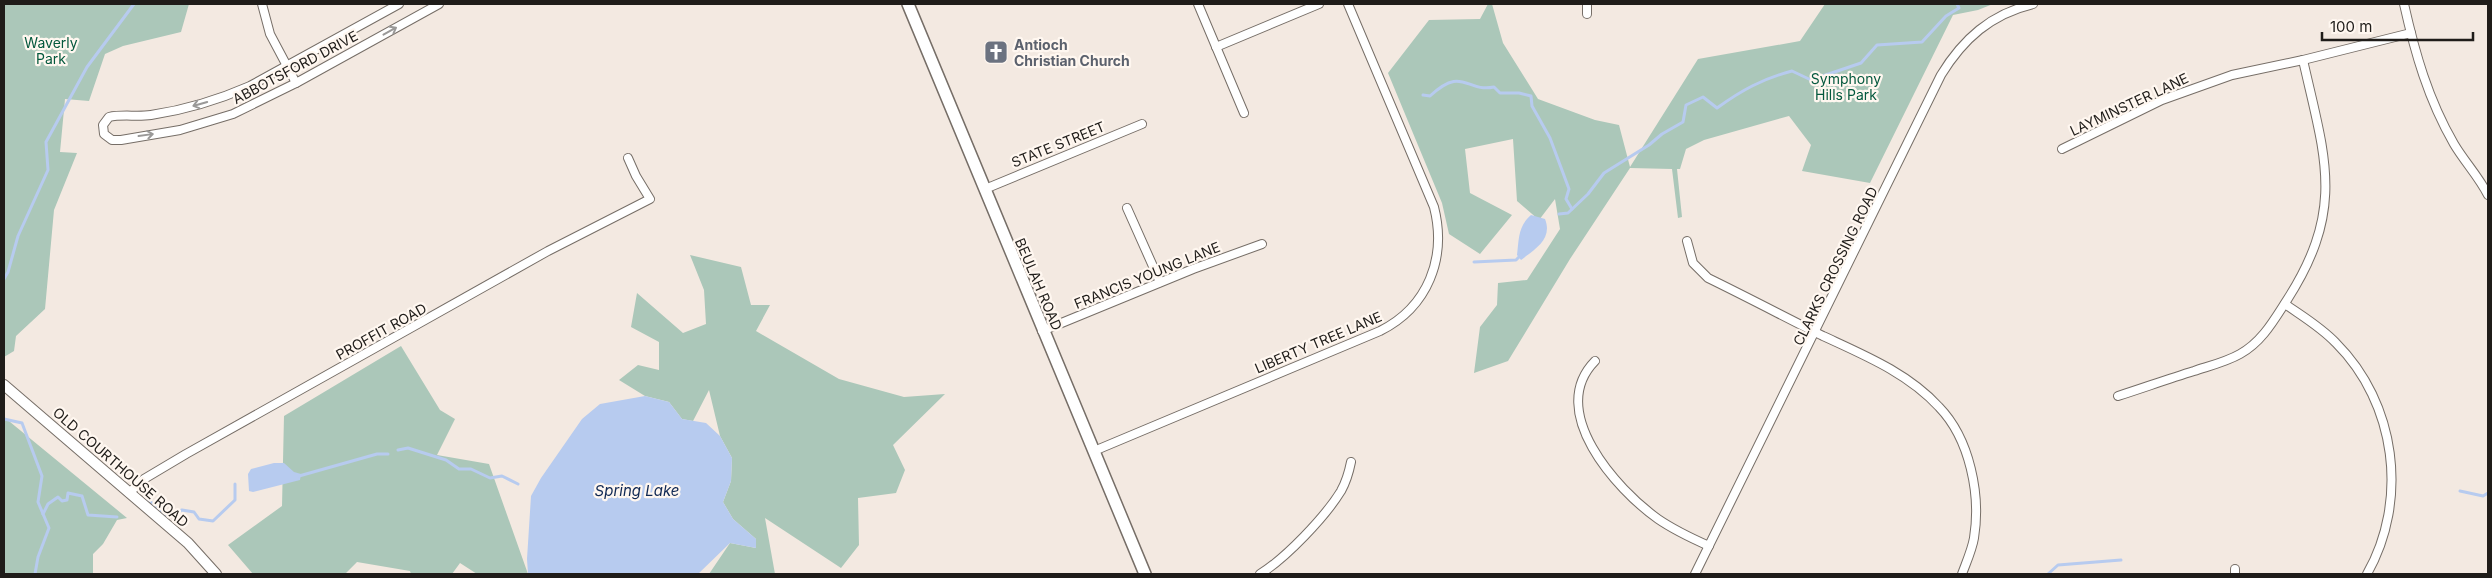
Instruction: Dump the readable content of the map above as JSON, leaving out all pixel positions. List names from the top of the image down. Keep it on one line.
{"streets":{"main road":["BEULAH ROAD"],"street":["ABBOTSFORD DRIVE","LAYMINSTER LANE","STATE STREET","CLARKS CROSSING ROAD","FRANCIS YOUNG LANE","PROFFIT ROAD","LIBERTY TREE LANE","OLD COURTHOUSE ROAD"]},"crossings":[["STATE STREET","BEULAH ROAD"],["FRANCIS YOUNG LANE","BEULAH ROAD"],["BEULAH ROAD","LIBERTY TREE LANE"],["PROFFIT ROAD","OLD COURTHOUSE ROAD"]],"water":["Spring Lake"],"parks":["Waverly Park","Symphony Hills Park"],"places":{"church":["Antioch Christian Church"]},"scale_bar":"100 m"}
